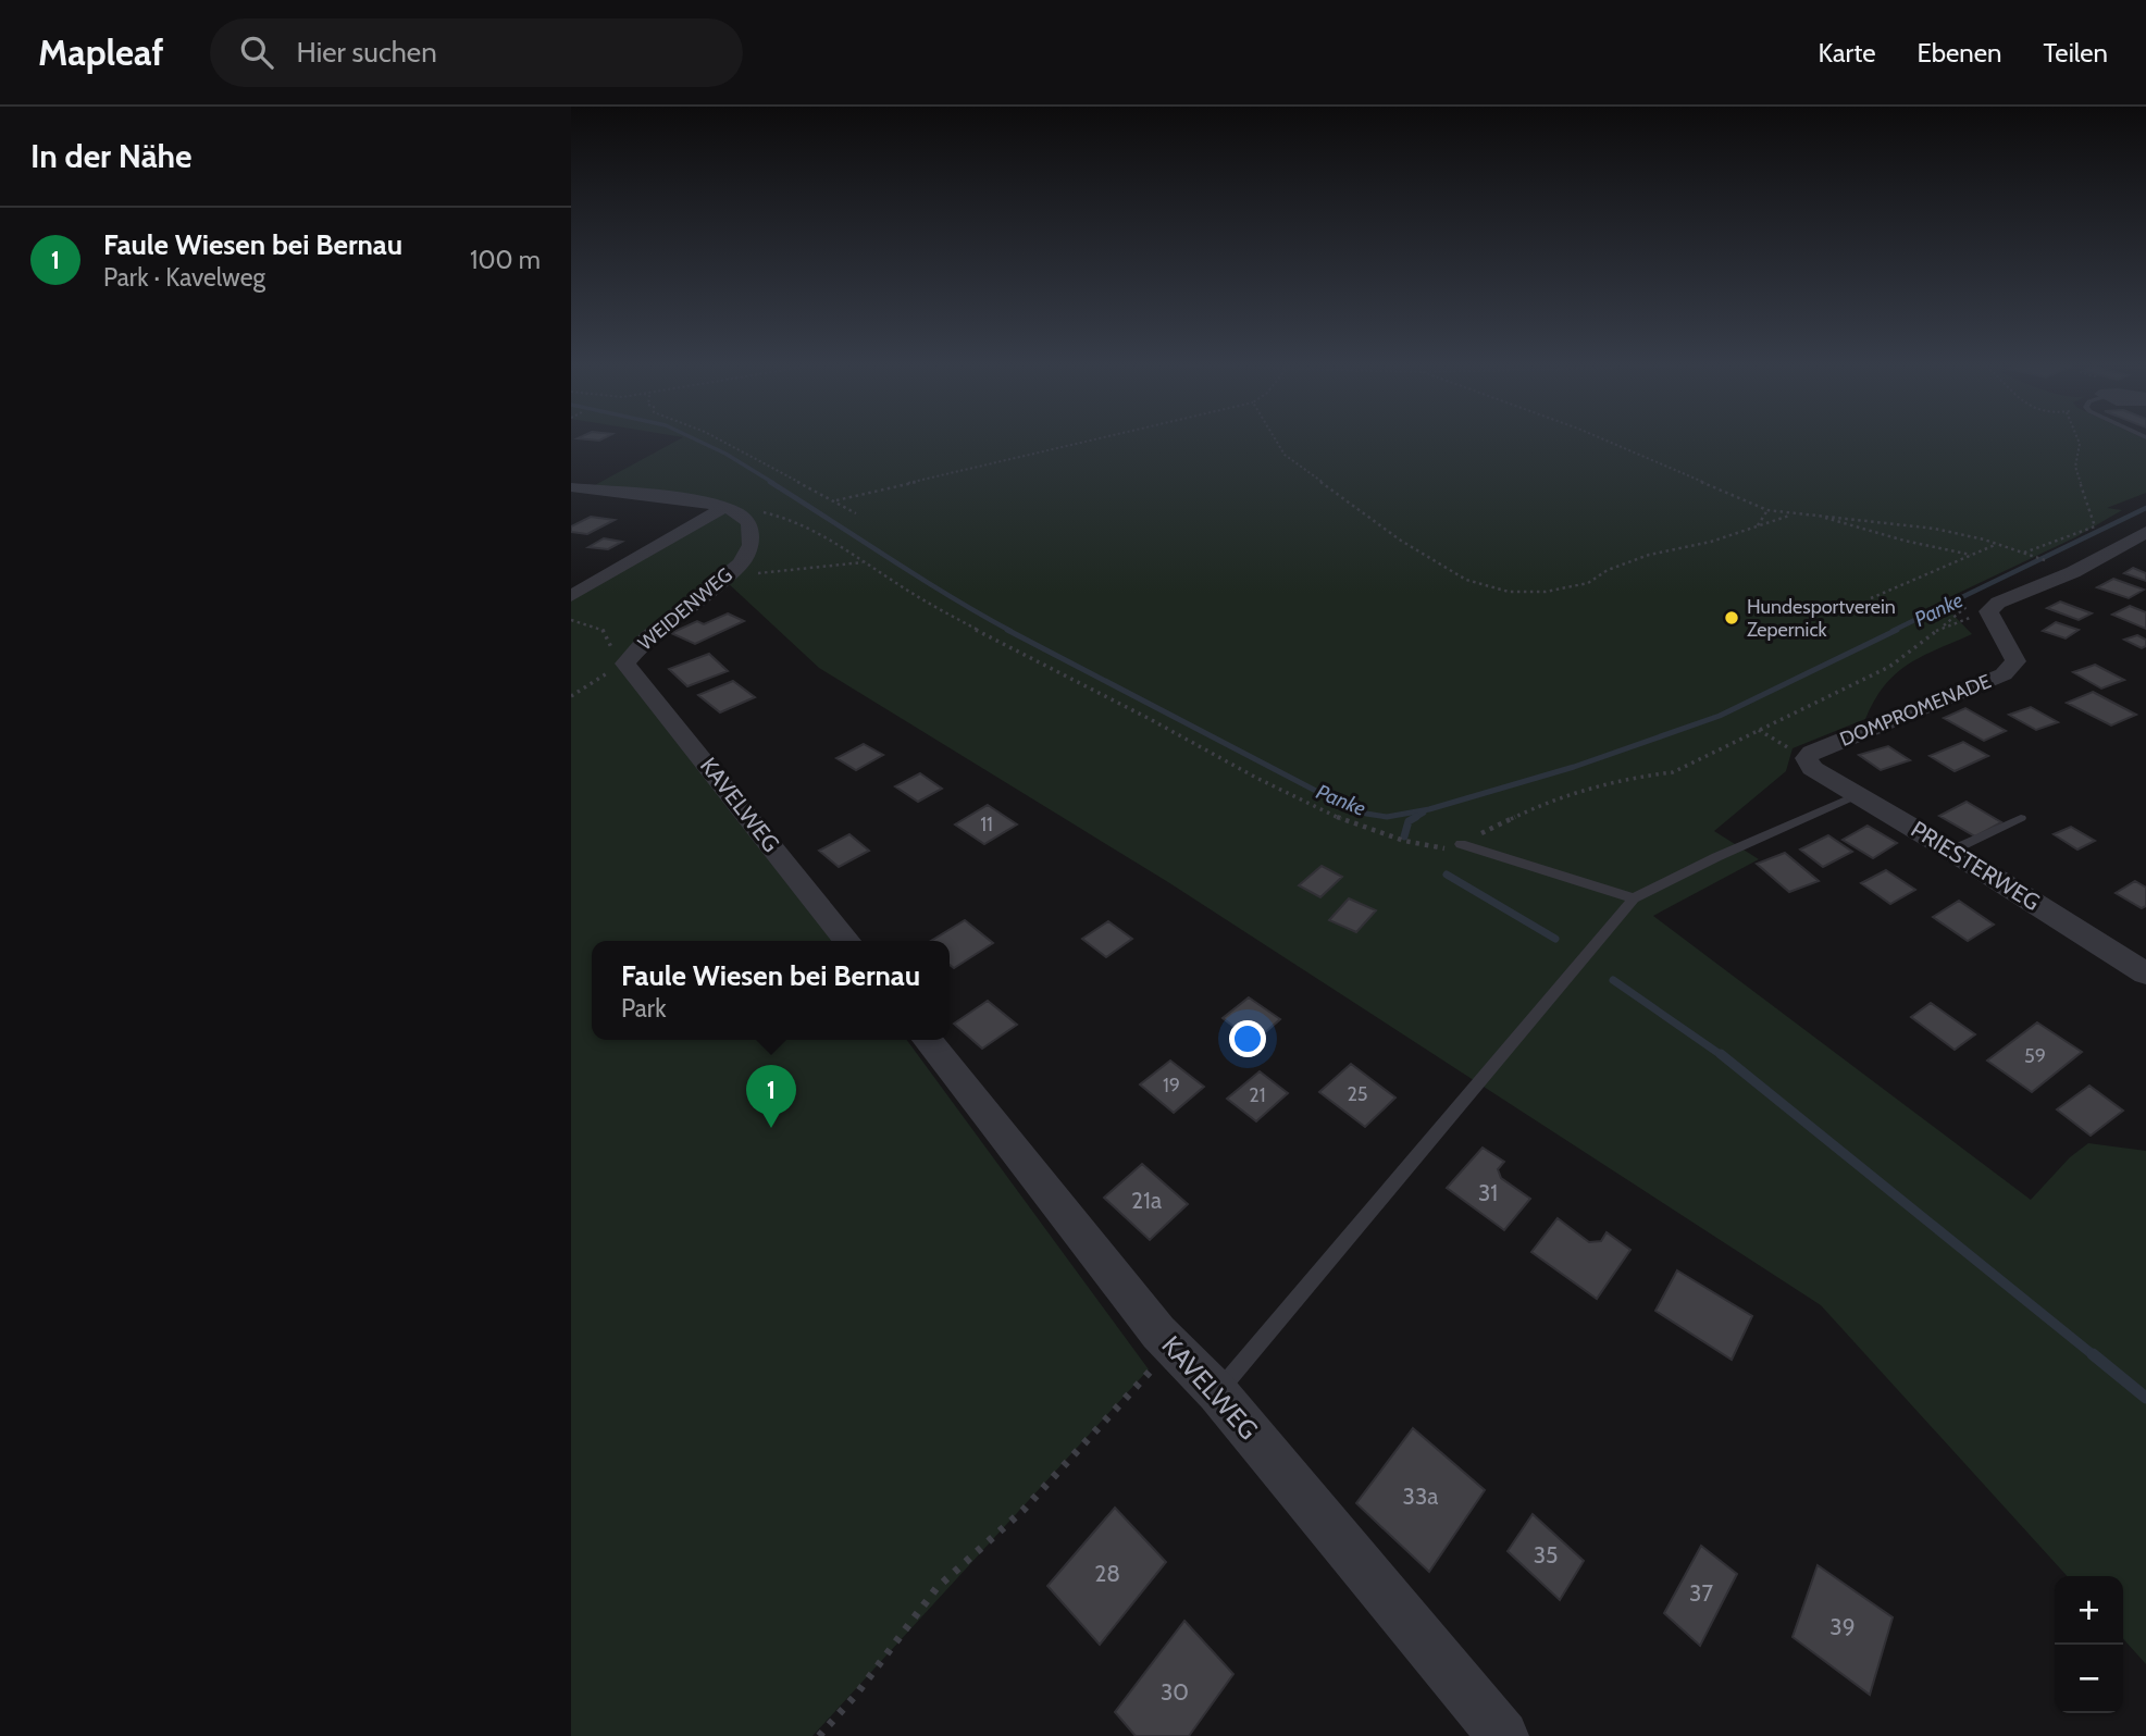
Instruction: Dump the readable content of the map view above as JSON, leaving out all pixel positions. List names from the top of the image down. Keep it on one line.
{"streets":{"street":["WEIDENWEG","DOMPROMENADE","KAVELWEG","PRIESTERWEG"]},"crossings":[["WEIDENWEG","KAVELWEG"],["DOMPROMENADE","PRIESTERWEG"]],"water":["Panke"],"places":["Hundesportverein Zepernick"],"house_numbers":["11","59","19","25","21","31","21a","33a","35","28","37","39","30"],"page":{"header":"Mapleaf","search":"Hier suchen","nav":["Karte","Ebenen","Teilen"],"heading":"In der Nähe","list":[{"mark":"1","name":"Faule Wiesen bei Bernau","note":"Park · Kavelweg","value":"100 m"}],"popup":["Faule Wiesen bei Bernau","Park"],"pins":"1","map_buttons":["+","−"]}}
